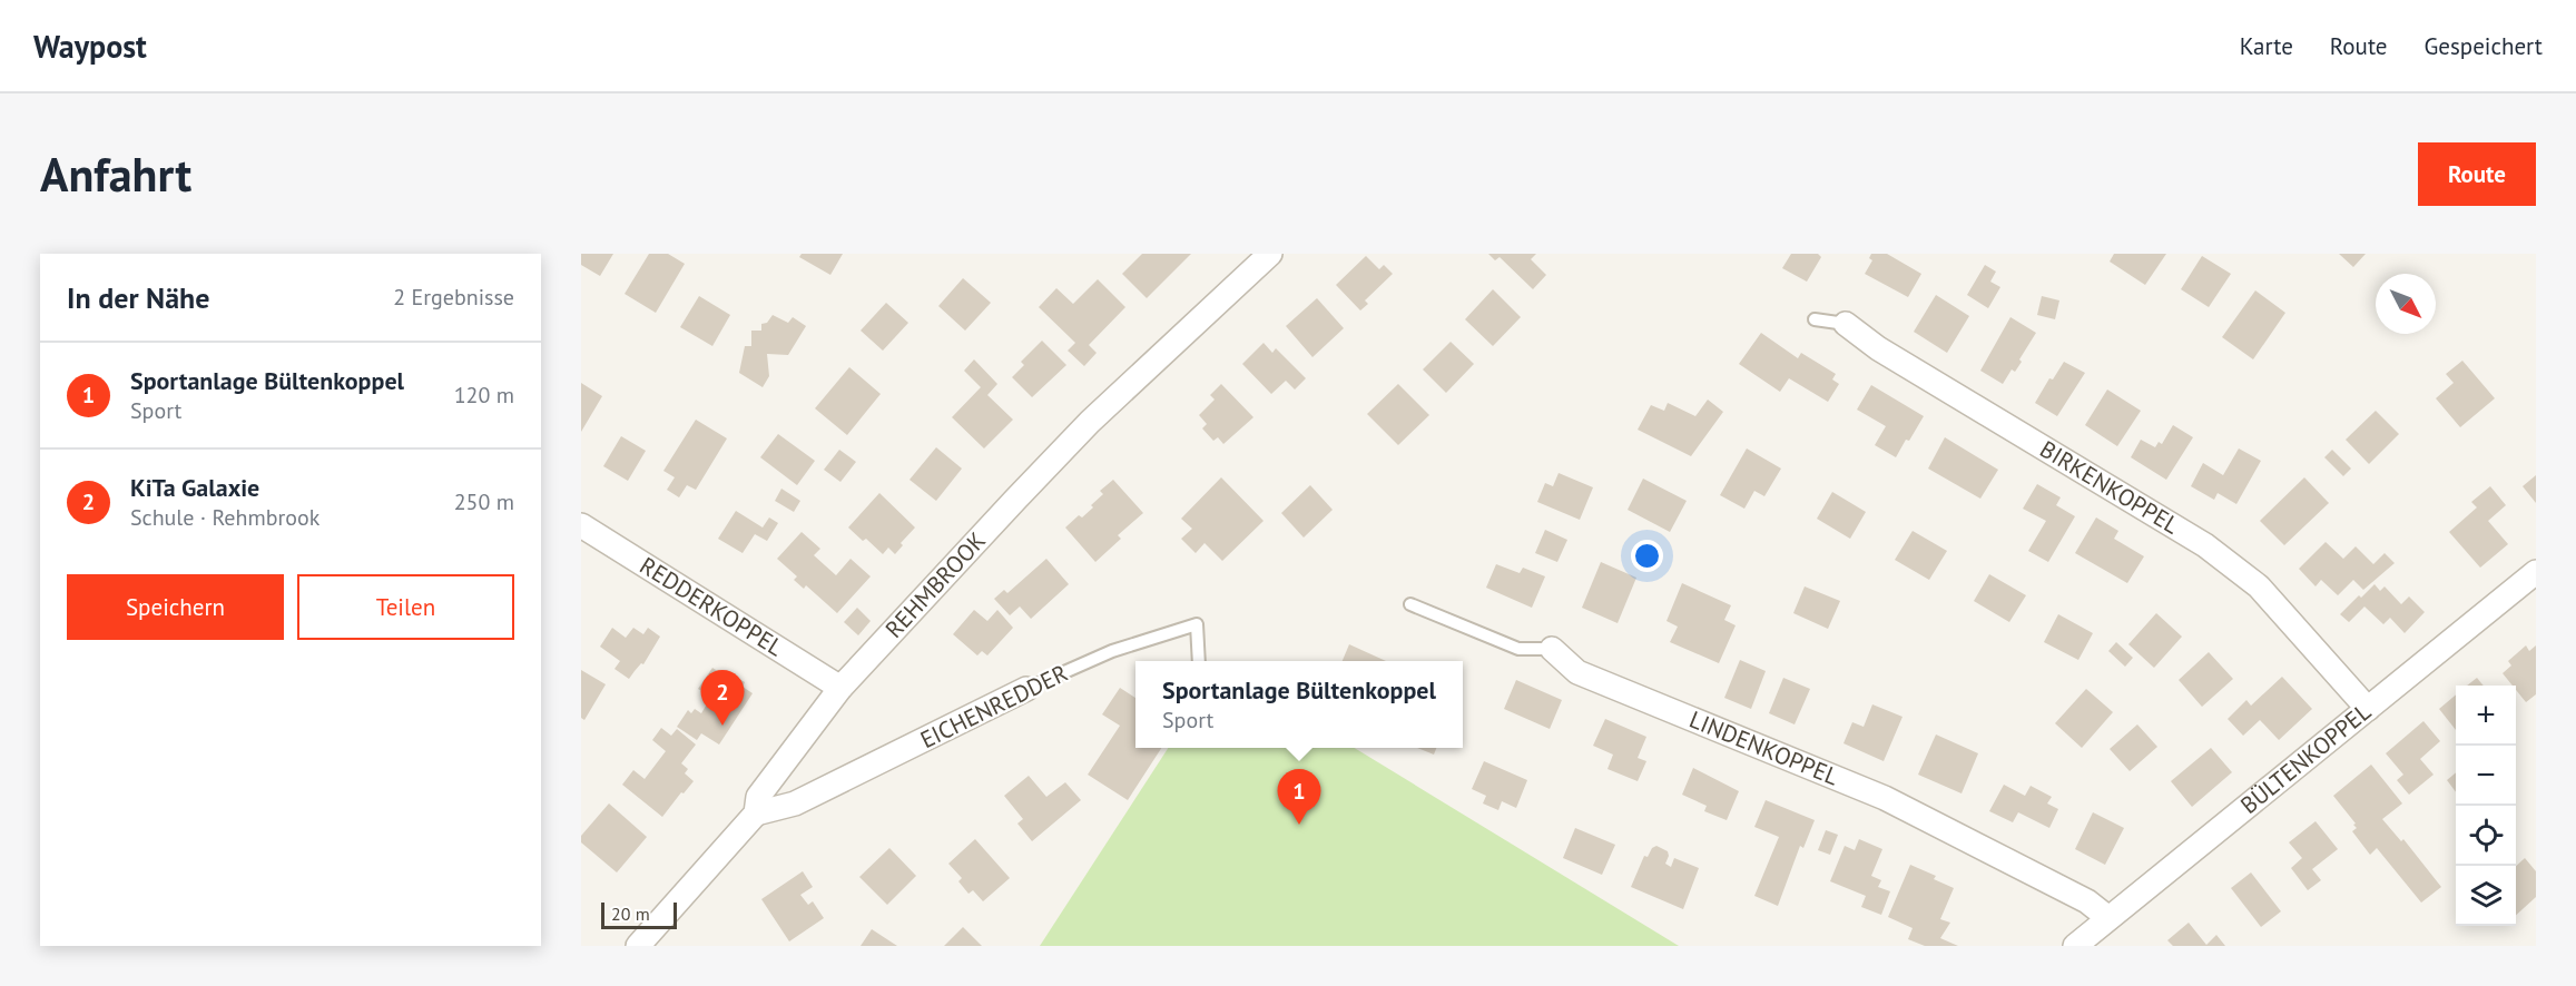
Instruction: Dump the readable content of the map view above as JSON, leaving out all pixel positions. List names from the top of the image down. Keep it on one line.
{"streets":{"street":["BIRKENKOPPEL","REHMBROOK","REDDERKOPPEL","EICHENREDDER","LINDENKOPPEL","BÜLTENKOPPEL"]},"crossings":[["BIRKENKOPPEL","BÜLTENKOPPEL"],["REHMBROOK","REDDERKOPPEL"],["REHMBROOK","EICHENREDDER"],["LINDENKOPPEL","BÜLTENKOPPEL"]],"scale_bar":"20 m","north":"bottom right","page":{"header":"Waypost","nav":["Karte","Route","Gespeichert"],"buttons":["Route",["Speichern","Teilen"]],"title":"Anfahrt","heading":["In der Nähe","2 Ergebnisse"],"list":[{"mark":"1","name":"Sportanlage Bültenkoppel","note":"Sport","value":"120 m"},{"mark":"2","name":"KiTa Galaxie","note":"Schule · Rehmbrook","value":"250 m"}],"popup":["Sportanlage Bültenkoppel","Sport"],"pins":["2","1"],"map_buttons":["+","−"],"scale":"20 m"}}
